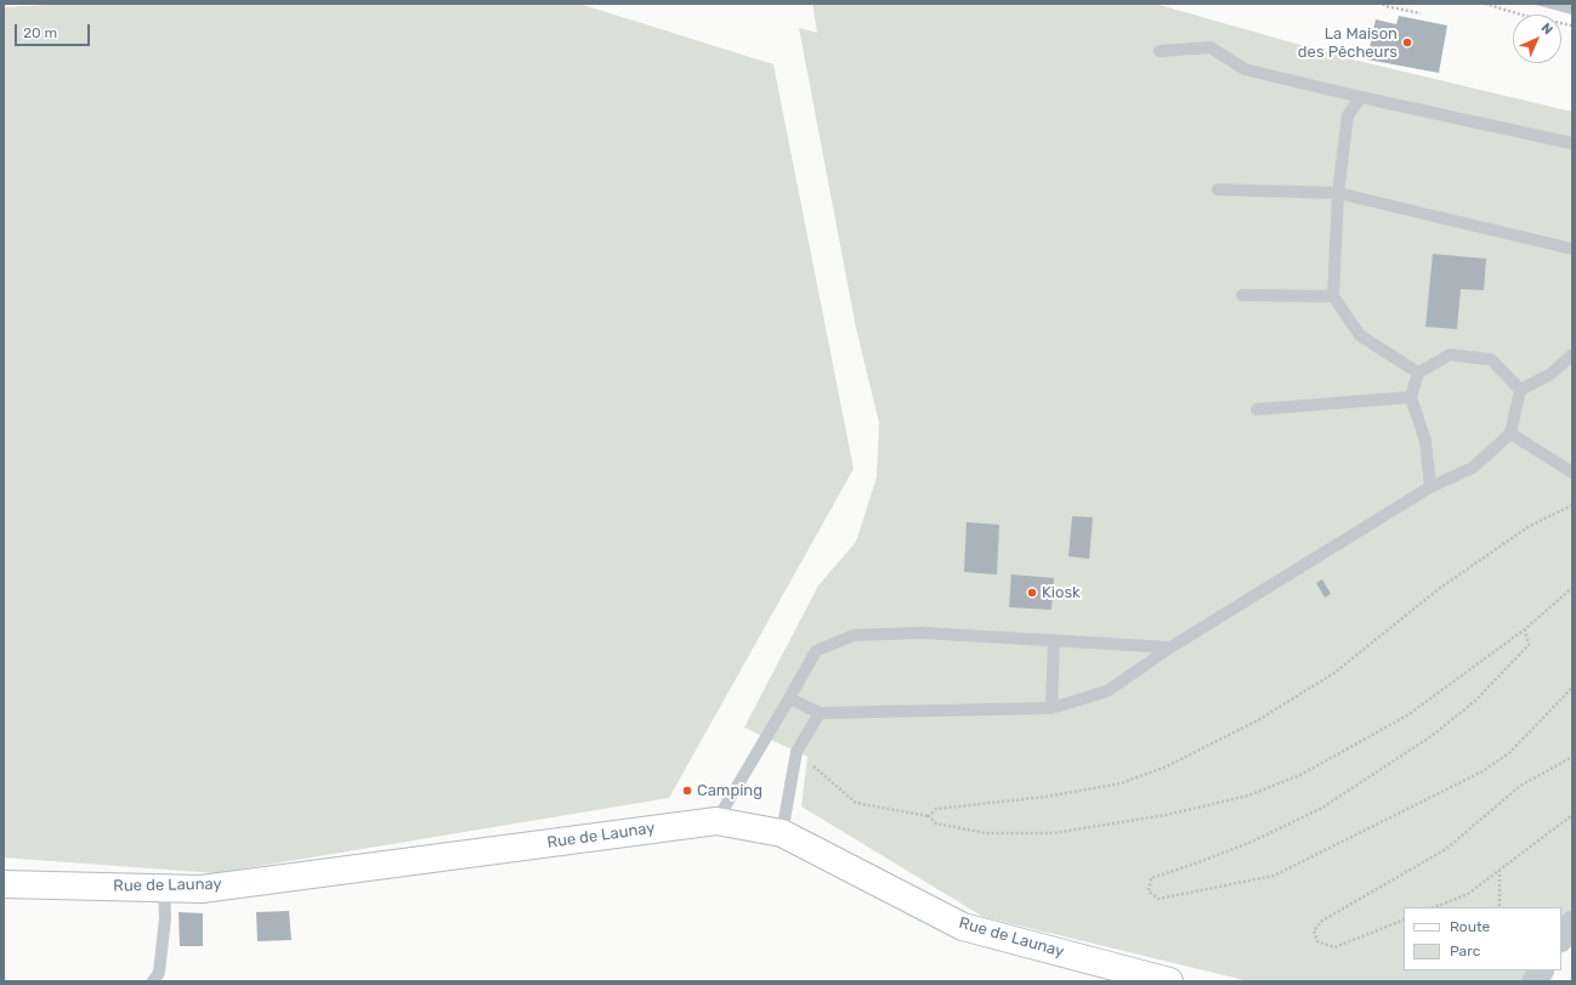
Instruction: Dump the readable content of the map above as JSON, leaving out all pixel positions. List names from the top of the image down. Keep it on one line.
{"streets":{"street":["Rue de Launay"]},"places":["La Maison des Pêcheurs","Kiosk","Camping"],"legend":["Route","Parc"],"scale_bar":"20 m","north":"top right"}
